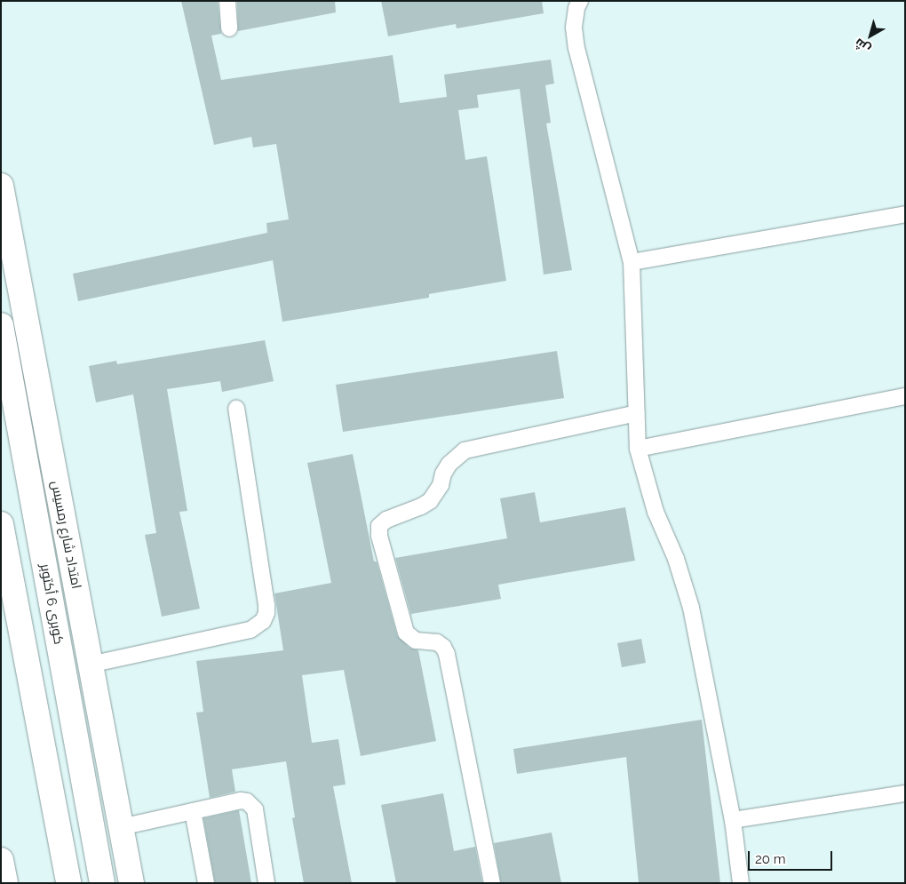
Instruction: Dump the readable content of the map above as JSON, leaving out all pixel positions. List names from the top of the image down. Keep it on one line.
{"streets":{"main road":["امتداد شارع رمسيس","كوبرى 6 أكتوبر"]},"scale_bar":"20 m","north":"bottom left"}
